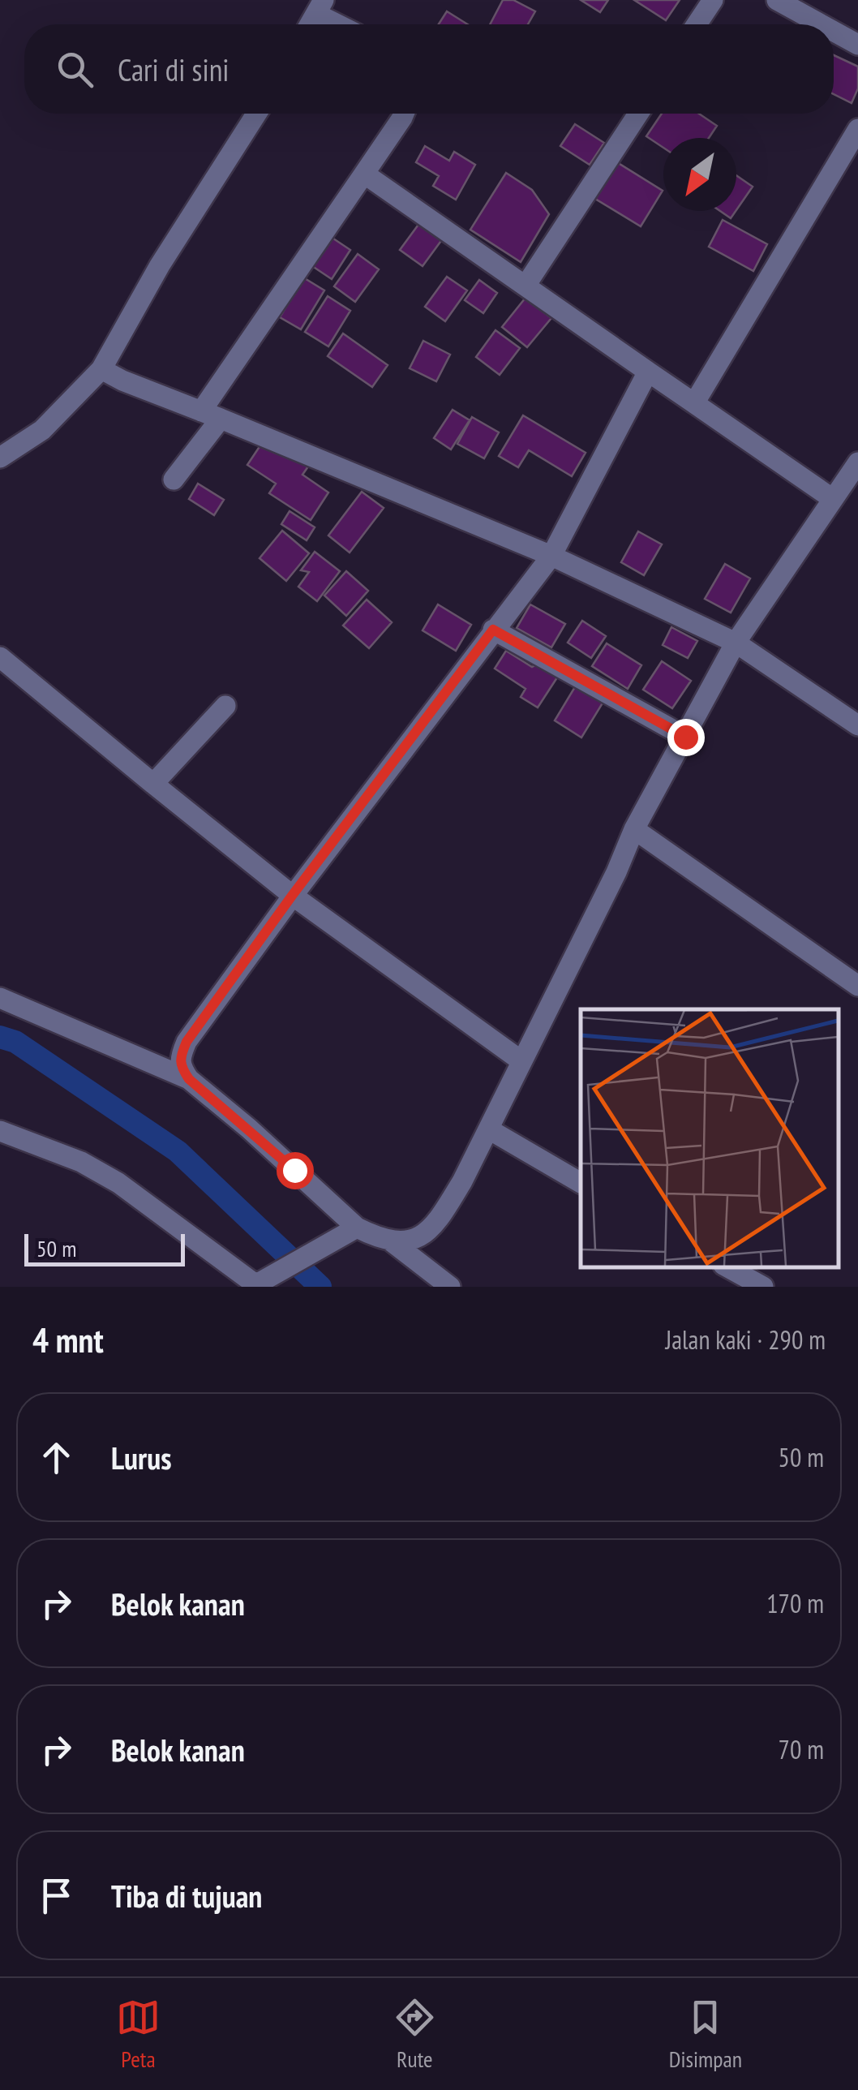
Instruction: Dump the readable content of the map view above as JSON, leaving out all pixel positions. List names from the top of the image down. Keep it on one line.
{"scale_bar":"50 m","north":"bottom left","page":{"search":"Cari di sini","scale":"50 m","heading":["4 mnt","Jalan kaki · 290 m"],"list":[["Lurus","50 m"],["Belok kanan","170 m"],["Belok kanan","70 m"],"Tiba di tujuan"],"nav":["Peta","Rute","Disimpan"]}}
